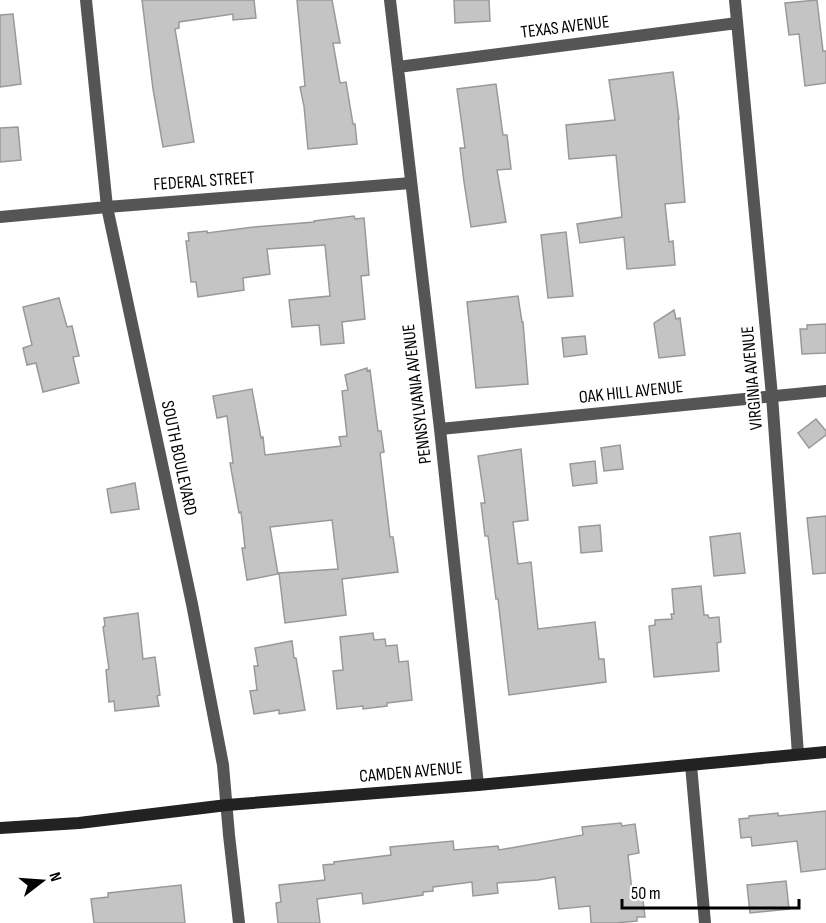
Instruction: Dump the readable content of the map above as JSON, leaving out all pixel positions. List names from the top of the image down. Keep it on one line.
{"streets":{"street":["TEXAS AVENUE","FEDERAL STREET","VIRGINIA AVENUE","OAK HILL AVENUE","PENNSYLVANIA AVENUE","SOUTH BOULEVARD","CAMDEN AVENUE"]},"crossings":[["TEXAS AVENUE","VIRGINIA AVENUE"],["TEXAS AVENUE","PENNSYLVANIA AVENUE"],["FEDERAL STREET","PENNSYLVANIA AVENUE"],["FEDERAL STREET","SOUTH BOULEVARD"],["VIRGINIA AVENUE","OAK HILL AVENUE"],["VIRGINIA AVENUE","CAMDEN AVENUE"],["OAK HILL AVENUE","PENNSYLVANIA AVENUE"],["PENNSYLVANIA AVENUE","CAMDEN AVENUE"],["SOUTH BOULEVARD","CAMDEN AVENUE"]],"scale_bar":"50 m","north":"right"}
